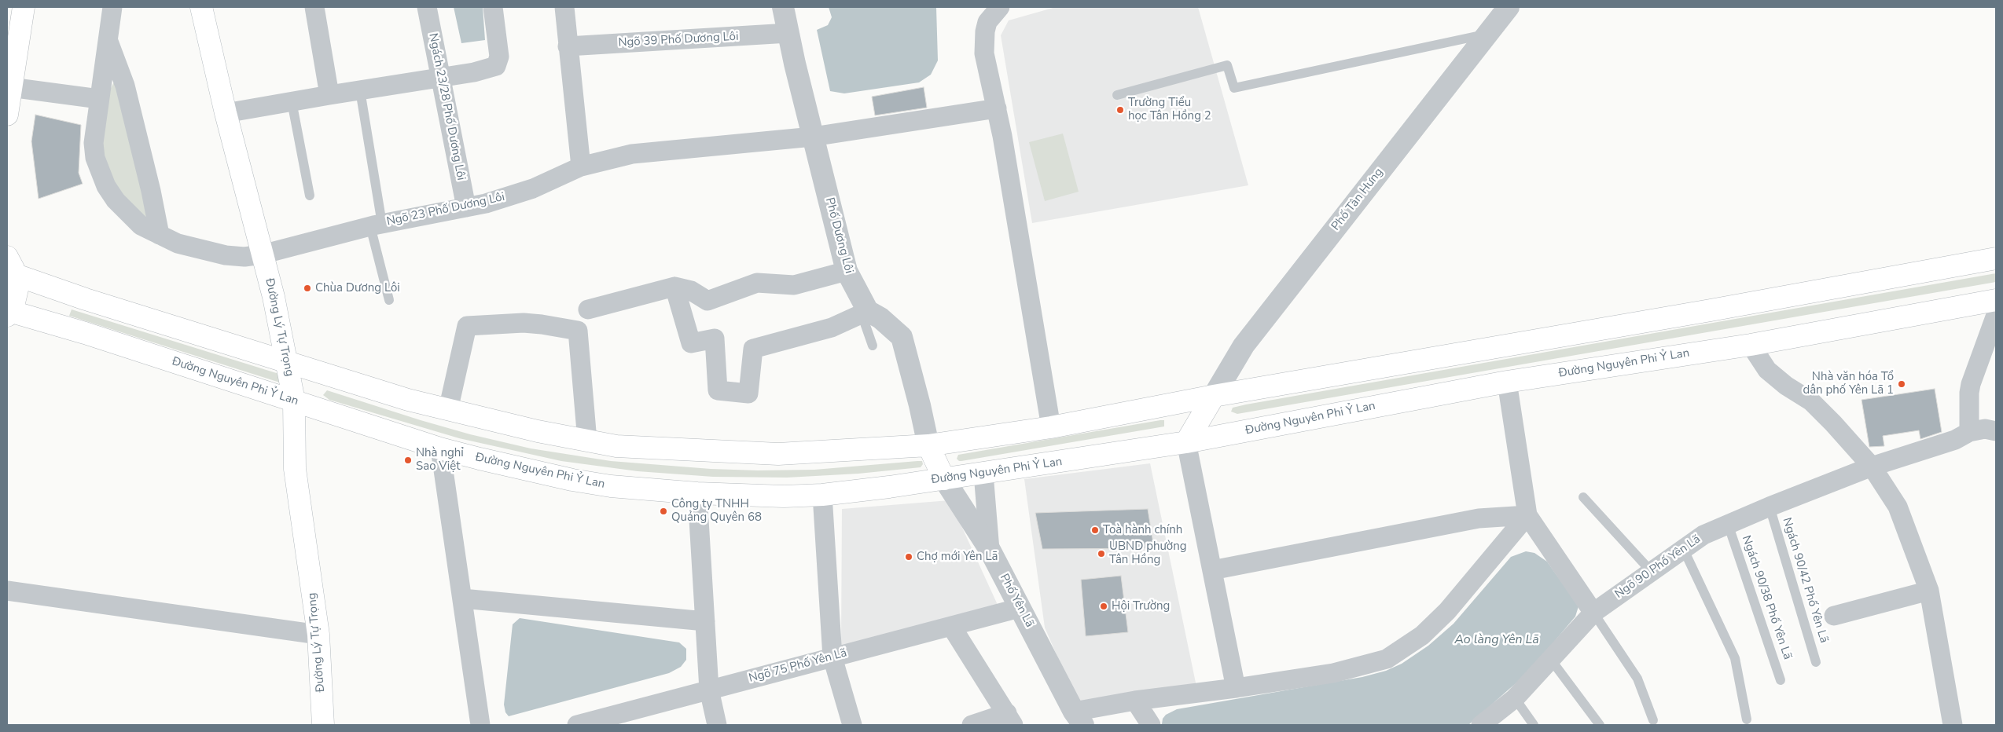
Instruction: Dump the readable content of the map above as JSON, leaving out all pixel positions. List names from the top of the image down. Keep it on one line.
{"streets":{"main road":["Đường Lý Tự Trọng","Đường Nguyên Phi Ỷ Lan"],"street":["Ngõ 39 Phố Dương Lôi","Ngách 23/28 Phố Dương Lôi","Phố Tân Hưng","Ngõ 23 Phố Dương Lôi","Phố Dương Lôi","Ngõ 90 Phố Yên Lã","Phố Yên Lã","Ngõ 75 Phố Yên Lã"],"lane":["Ngách 90/42 Phố Yên Lã","Ngách 90/38 Phố Yên Lã"]},"crossings":[["Ngõ 39 Phố Dương Lôi","Phố Dương Lôi"],["Ngách 23/28 Phố Dương Lôi","Ngõ 23 Phố Dương Lôi"],["Ngõ 23 Phố Dương Lôi","Phố Dương Lôi"],["Ngõ 23 Phố Dương Lôi","Đường Lý Tự Trọng"],["Đường Lý Tự Trọng","Đường Nguyên Phi Ỷ Lan"],["Đường Nguyên Phi Ỷ Lan","Phố Yên Lã"],["Ngõ 90 Phố Yên Lã","Ngách 90/42 Phố Yên Lã"],["Ngõ 90 Phố Yên Lã","Ngách 90/38 Phố Yên Lã"],["Phố Yên Lã","Ngõ 75 Phố Yên Lã"]],"water":["Ao làng Yên Lã"],"places":["Trường Tiểu học Tân Hồng 2","Chùa Dương Lôi","Nhà văn hóa Tổ dân phố Yên Lã 1","Nhà nghỉ Sao Việt","Công ty TNHH Quảng Quyên 68","Toà hành chính","UBND phường Tân Hồng","Chợ mới Yên Lã","Hội Trường"]}
